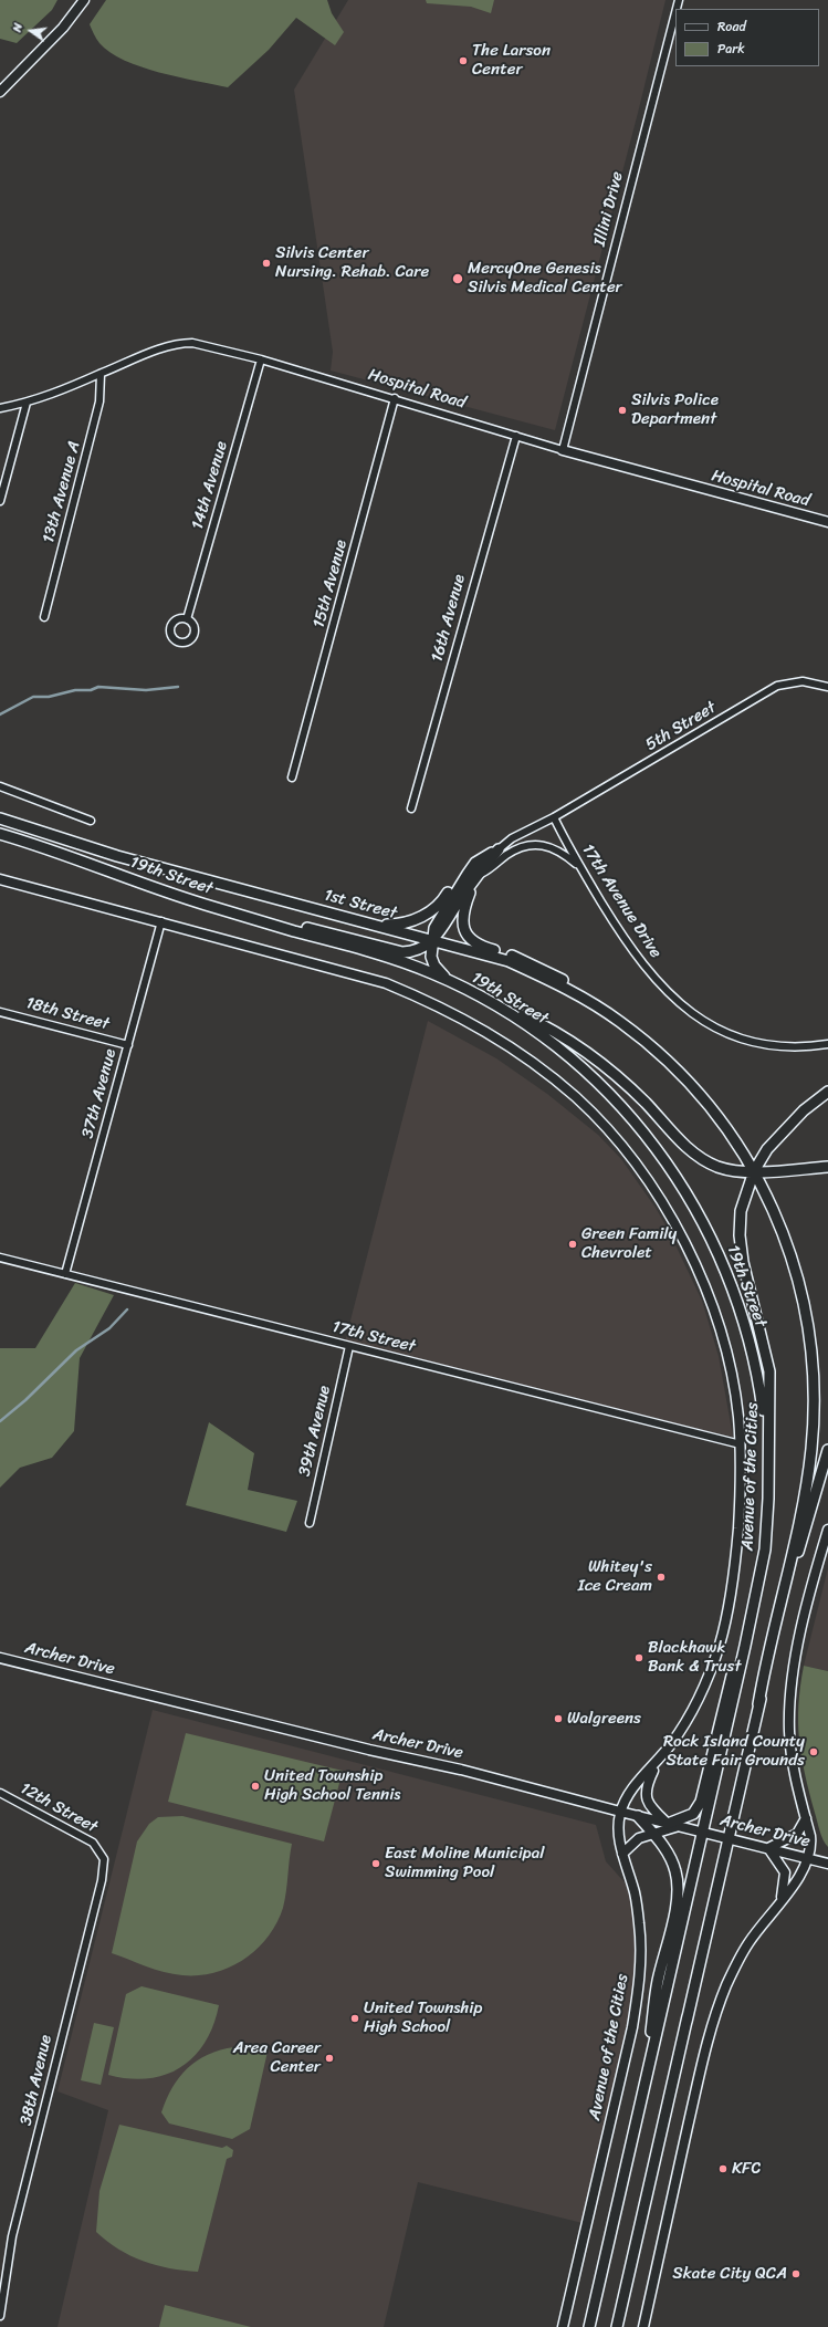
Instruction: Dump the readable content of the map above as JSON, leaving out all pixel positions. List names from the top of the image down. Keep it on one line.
{"streets":{"main road":["19th Street","1st Street","Avenue of the Cities"],"street":["Illini Drive","Hospital Road","14th Avenue","13th Avenue A","15th Avenue","16th Avenue","5th Street","17th Avenue Drive","18th Street","37th Avenue","17th Street","39th Avenue","Archer Drive","12th Street","38th Avenue"]},"crossings":[["Illini Drive","Hospital Road"],["Hospital Road","14th Avenue"],["Hospital Road","13th Avenue A"],["Hospital Road","15th Avenue"],["Hospital Road","16th Avenue"],["5th Street","17th Avenue Drive"],["19th Street","Avenue of the Cities"],["1st Street","Avenue of the Cities"],["18th Street","37th Avenue"],["37th Avenue","17th Street"],["37th Avenue","Avenue of the Cities"],["17th Street","39th Avenue"],["17th Street","Avenue of the Cities"],["Avenue of the Cities","Archer Drive"],["12th Street","38th Avenue"]],"places":["The Larson Center","Silvis Center Nursing. Rehab. Care","MercyOne Genesis Silvis Medical Center","Silvis Police Department","Green Family Chevrolet","Whitey's Ice Cream","Blackhawk Bank & Trust","Walgreens","Rock Island County State Fair Grounds","United Township High School Tennis","East Moline Municipal Swimming Pool","United Township High School","Area Career Center","KFC","Skate City QCA"],"legend":["Road","Park"],"north":"left"}
